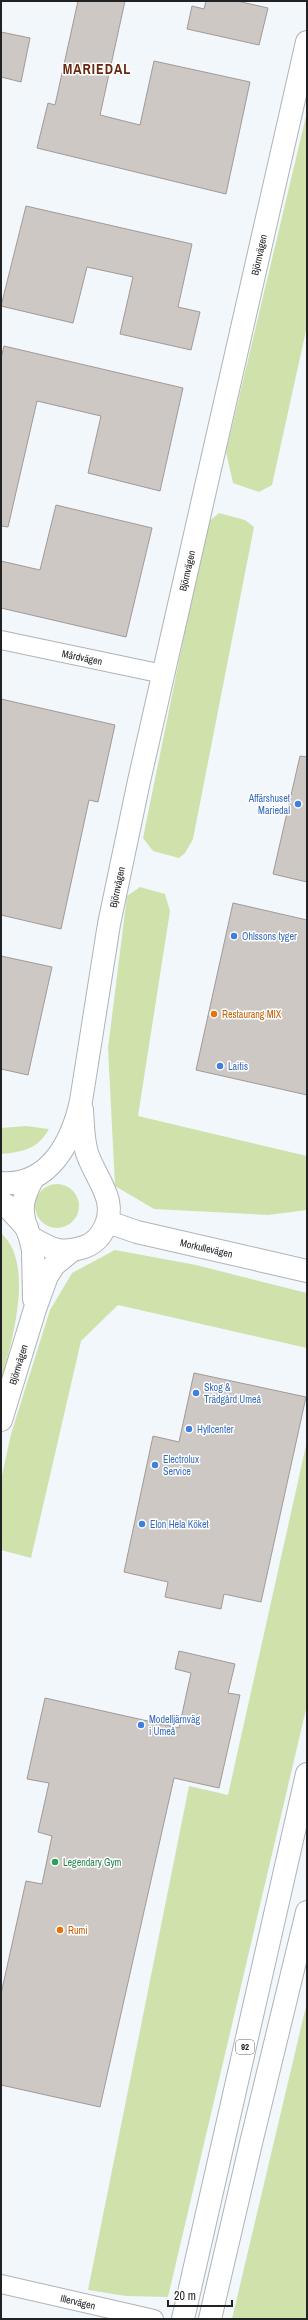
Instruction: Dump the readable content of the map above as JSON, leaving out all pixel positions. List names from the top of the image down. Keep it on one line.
{"streets":{"main road":["Björnvägen","Morkullevägen","92"],"street":["Mårdvägen","Illervägen"]},"crossings":[["Björnvägen","Mårdvägen"],["Björnvägen","Morkullevägen"]],"districts":["MARIEDAL"],"places":["Affärshuset Mariedal","Ohlssons tyger","Restaurang MIX","Laitis","Skog & Trädgård Umeå","Hyllcenter","Electrolux Service","Elon Hela Köket","Modelljärnväg i Umeå","Legendary Gym","Rumi"],"scale_bar":"20 m"}
